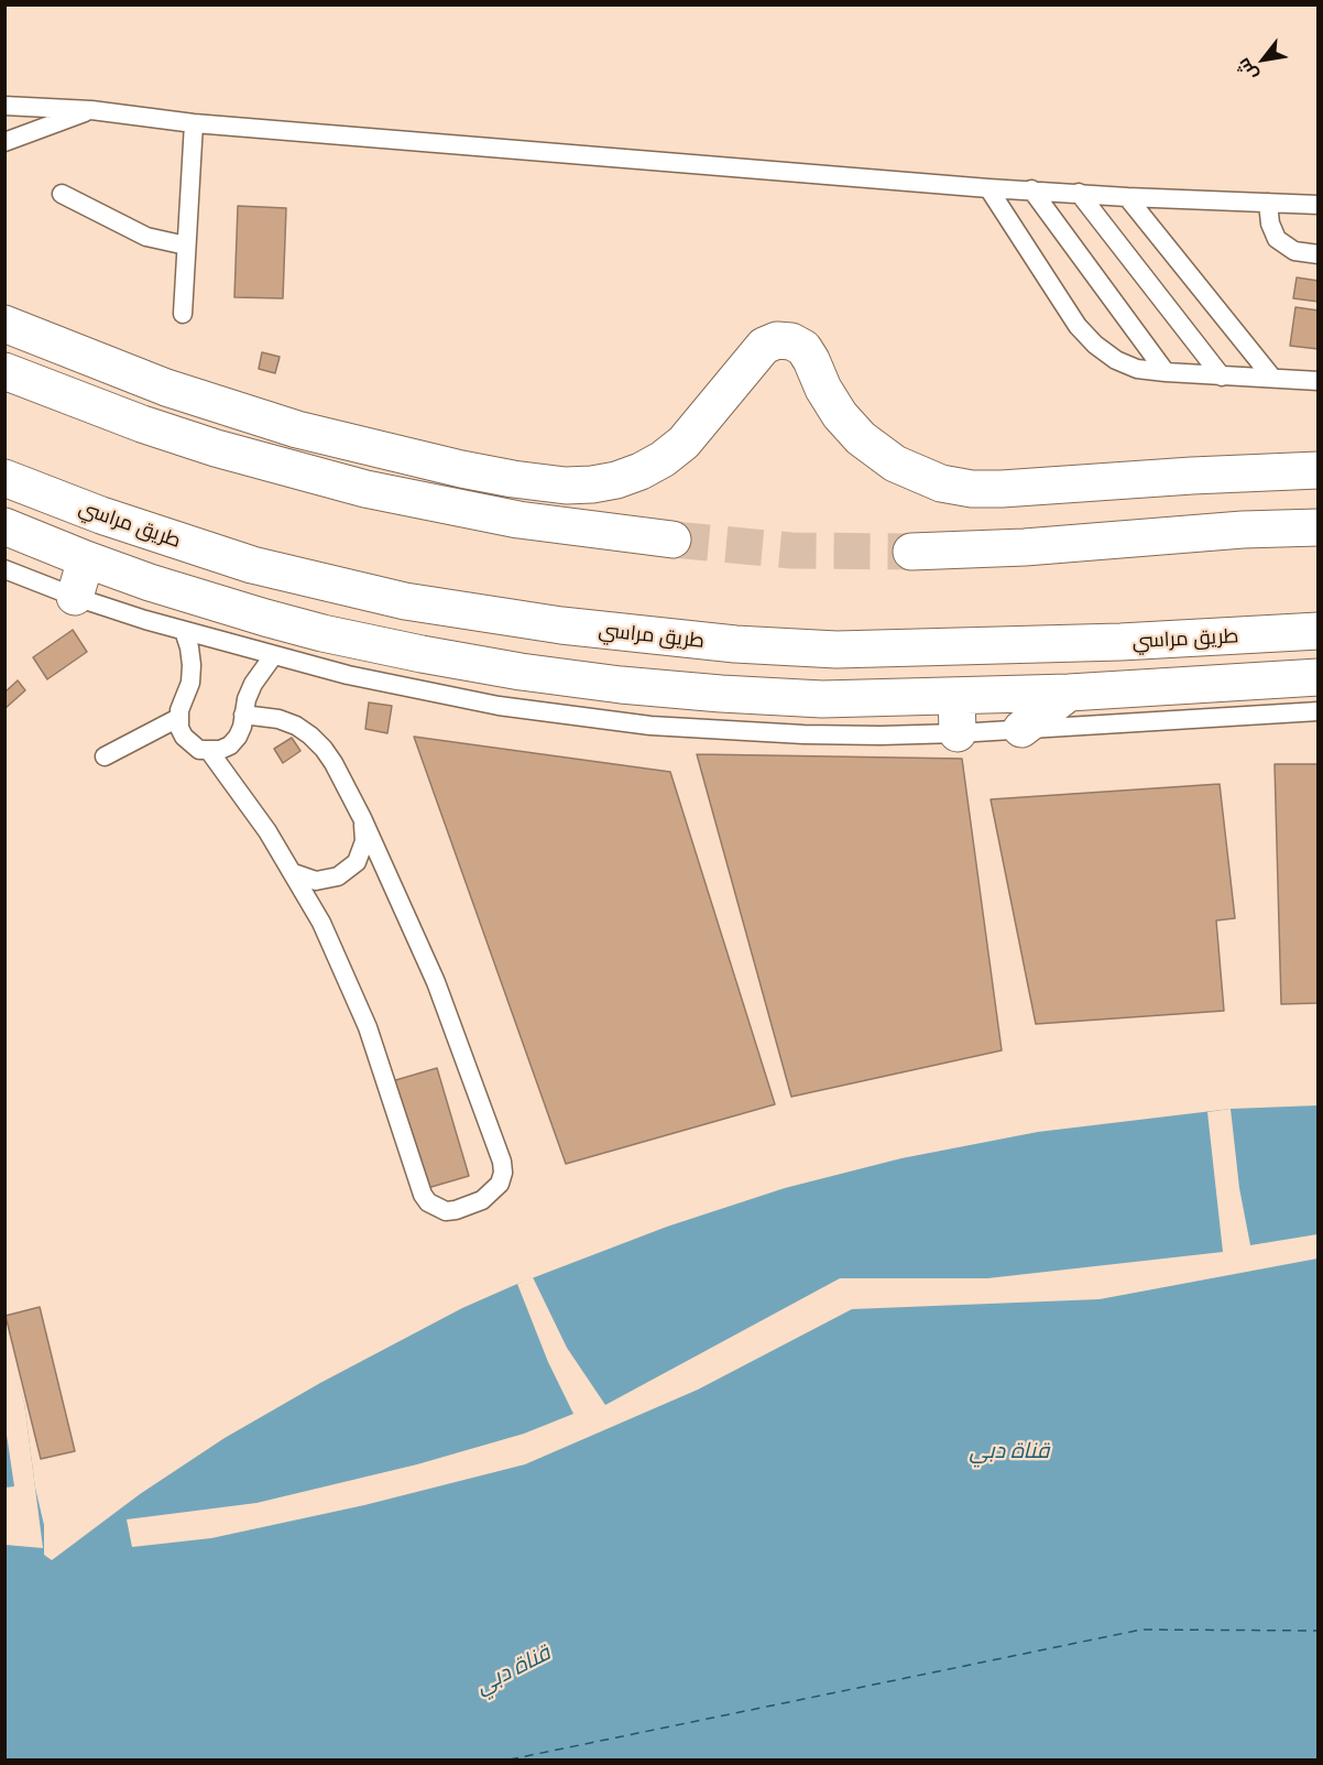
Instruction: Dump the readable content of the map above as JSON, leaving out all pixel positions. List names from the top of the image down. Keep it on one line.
{"streets":{"street":["طريق مراسي"]},"water":["قناة دبي"],"north":"bottom left"}
